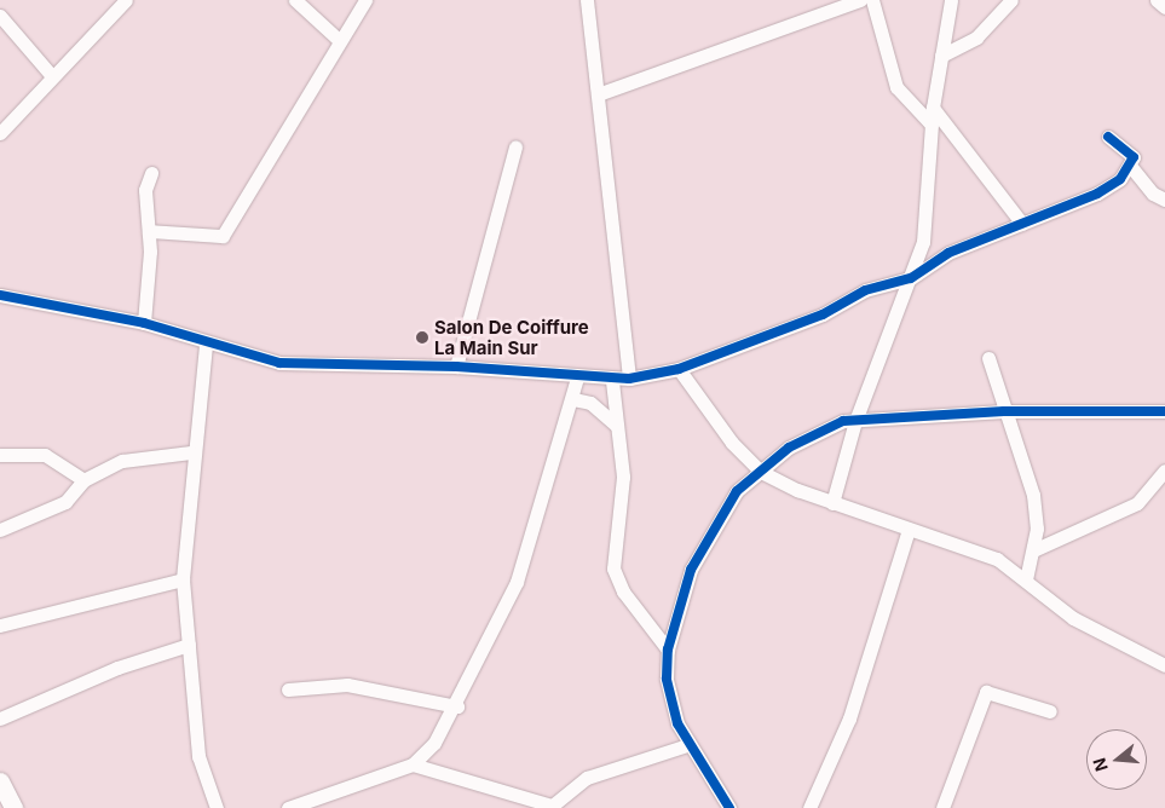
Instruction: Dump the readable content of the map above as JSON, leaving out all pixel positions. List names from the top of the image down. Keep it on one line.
{"places":["Salon De Coiffure La Main Sur"],"north":"left"}
